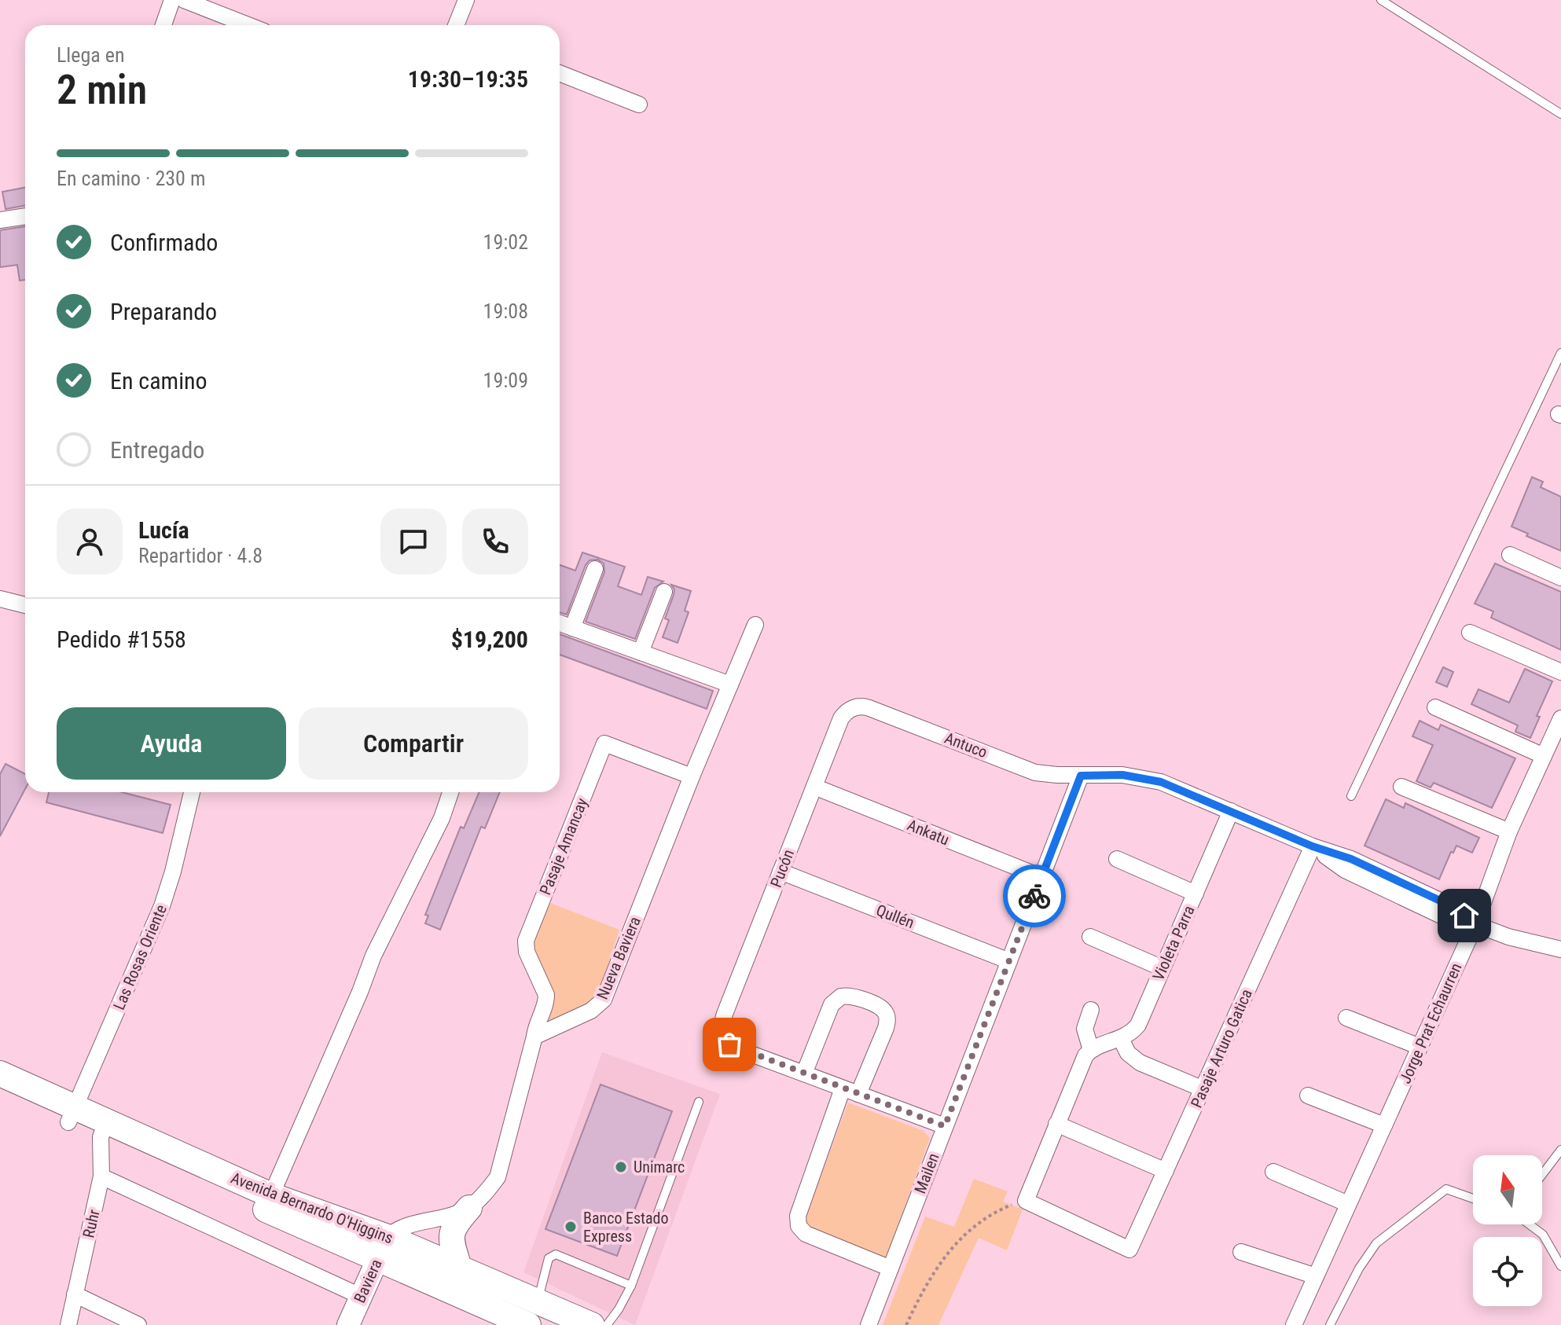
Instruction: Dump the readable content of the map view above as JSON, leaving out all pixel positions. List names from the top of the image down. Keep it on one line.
{"streets":{"main road":["Avenida Bernardo O'Higgins"],"street":["Antuco","Ankatu","Pasaje Amancay","Pucón","Qullén","Violeta Parra","Las Rosas Oriente","Nueva Baviera","Jorge Prat Echaurren","Pasaje Arturo Gatica","Mailen","Ruhr","Baviera"]},"crossings":[["Antuco","Pucón"],["Antuco","Violeta Parra"],["Antuco","Jorge Prat Echaurren"],["Antuco","Pasaje Arturo Gatica"],["Antuco","Mailen"],["Ankatu","Pucón"],["Ankatu","Mailen"],["Pasaje Amancay","Nueva Baviera"],["Pucón","Qullén"],["Qullén","Mailen"],["Las Rosas Oriente","Avenida Bernardo O'Higgins"],["Avenida Bernardo O'Higgins","Ruhr"],["Avenida Bernardo O'Higgins","Baviera"]],"places":["Unimarc","Banco Estado Express"],"north":"top","page":{"heading":["2 min","Llega en","19:30–19:35"],"panel":["Lucía","Repartidor · 4.8","Pedido #1558","$19,200"],"bar":"En camino · 230 m","list":[["Confirmado","19:02"],["Preparando","19:08"],["En camino","19:09"],"Entregado"],"buttons":["Ayuda","Compartir"]}}
